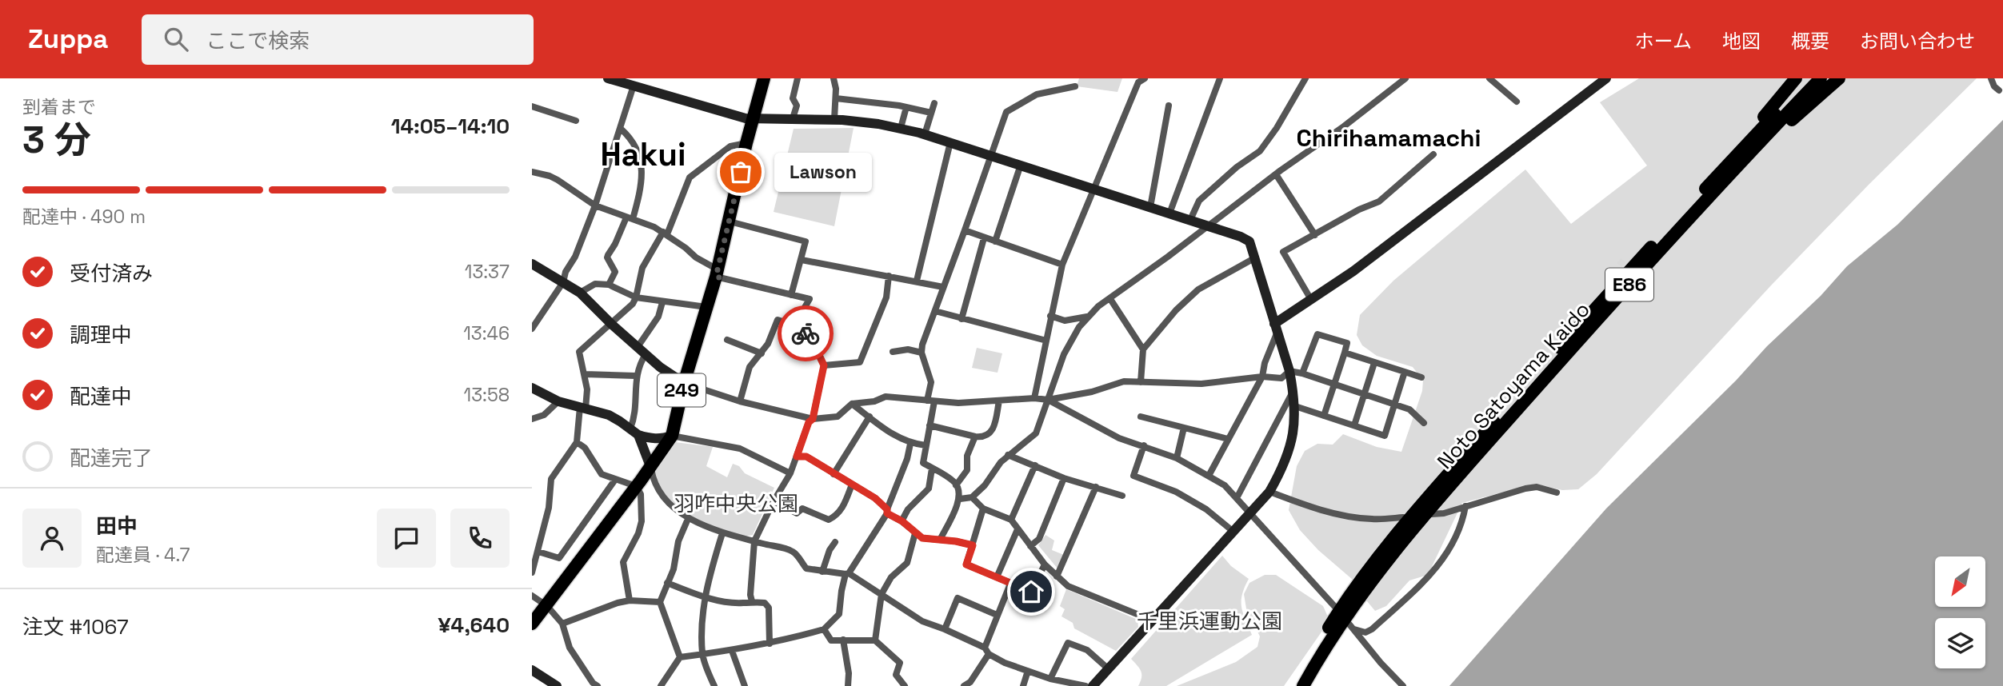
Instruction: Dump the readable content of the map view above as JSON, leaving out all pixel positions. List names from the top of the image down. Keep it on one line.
{"streets":{"highway":["E86","Noto Satoyama Kaido","249"]},"districts":["Chirihamamachi","Hakui"],"parks":["羽咋中央公園","千里浜運動公園"],"places":["Lawson"],"north":"bottom left","page":{"header":"Zuppa","search":"ここで検索","nav":["ホーム","地図","概要","お問い合わせ"],"heading":["3 分","到着まで","14:05–14:10"],"panel":["田中","配達員 · 4.7","注文 #1067","¥4,640"],"bubble":"Lawson","bar":"配達中 · 490 m","list":[["受付済み","13:37"],["調理中","13:46"],["配達中","13:58"],"配達完了"]}}
